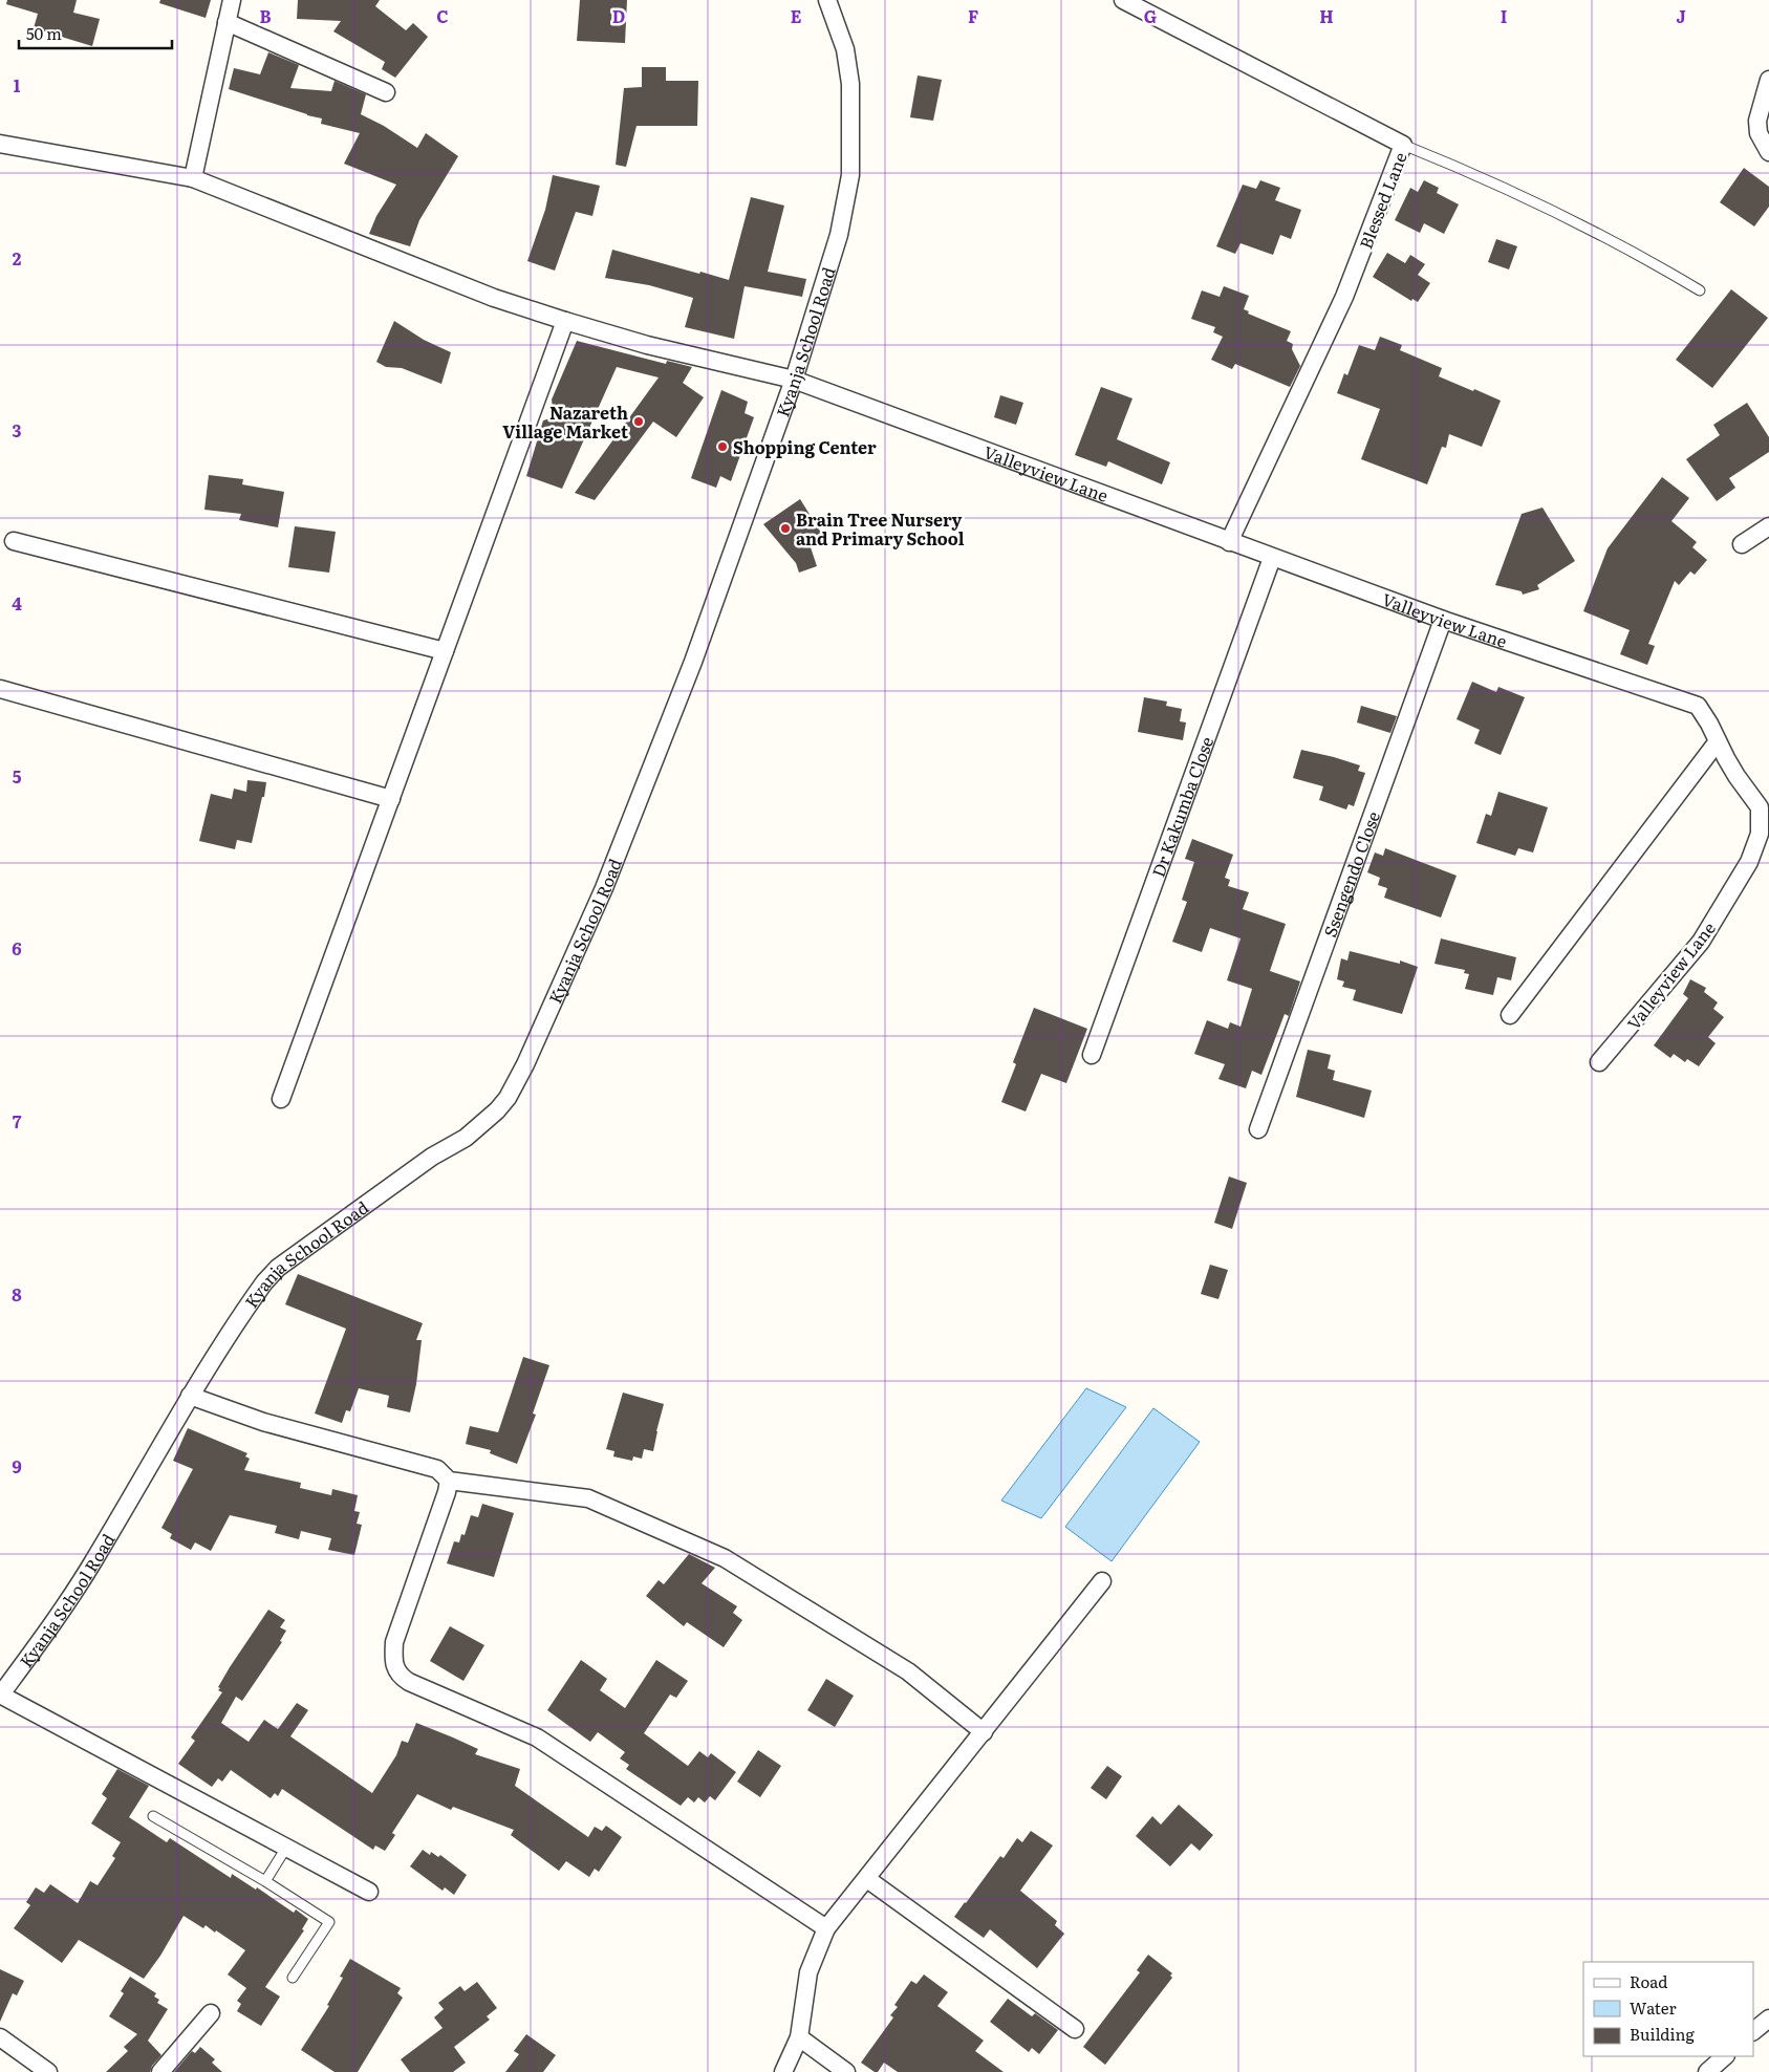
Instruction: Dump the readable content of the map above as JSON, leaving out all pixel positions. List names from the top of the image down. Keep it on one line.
{"streets":{"street":["Blessed Lane","Kyanja School Road","Valleyview Lane","Dr Kakumba Close","Ssengendo Close"]},"crossings":[["Blessed Lane","Valleyview Lane"],["Kyanja School Road","Valleyview Lane"],["Valleyview Lane","Dr Kakumba Close"],["Valleyview Lane","Ssengendo Close"]],"places":["Nazareth Village Market","Shopping Center","Brain Tree Nursery and Primary School"],"legend":["Road","Water","Building"],"scale_bar":"50 m","grid":{"columns":["B","C","D","E","F","G","H","I","J"],"rows":["1","2","3","4","5","6","7","8","9"]}}
